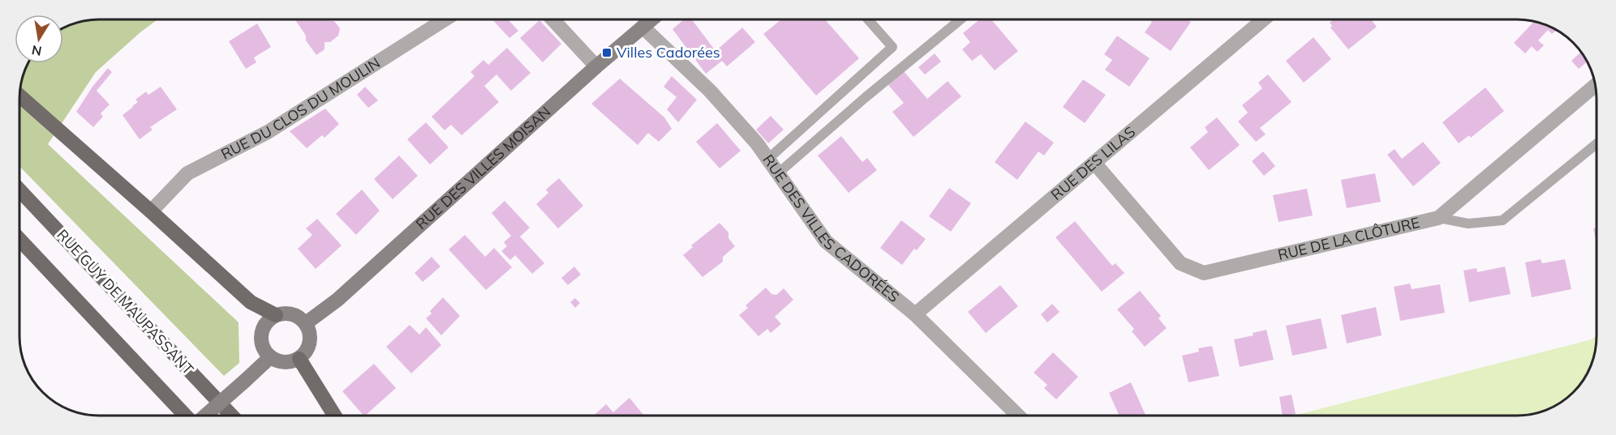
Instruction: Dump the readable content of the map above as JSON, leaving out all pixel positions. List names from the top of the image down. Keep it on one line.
{"streets":{"main road":["RUE DES VILLES MOISAN","RUE GUY DE MAUPASSANT"],"street":["RUE DU CLOS DU MOULIN","RUE DES LILAS","RUE DES VILLES CADORÉES","RUE DE LA CLÔTURE"]},"crossings":[["RUE DES LILAS","RUE DES VILLES CADORÉES"],["RUE DES LILAS","RUE DE LA CLÔTURE"],["RUE DES VILLES MOISAN","RUE DES VILLES CADORÉES"]],"places":{"transit":["Villes Cadorées"]},"north":"bottom"}
